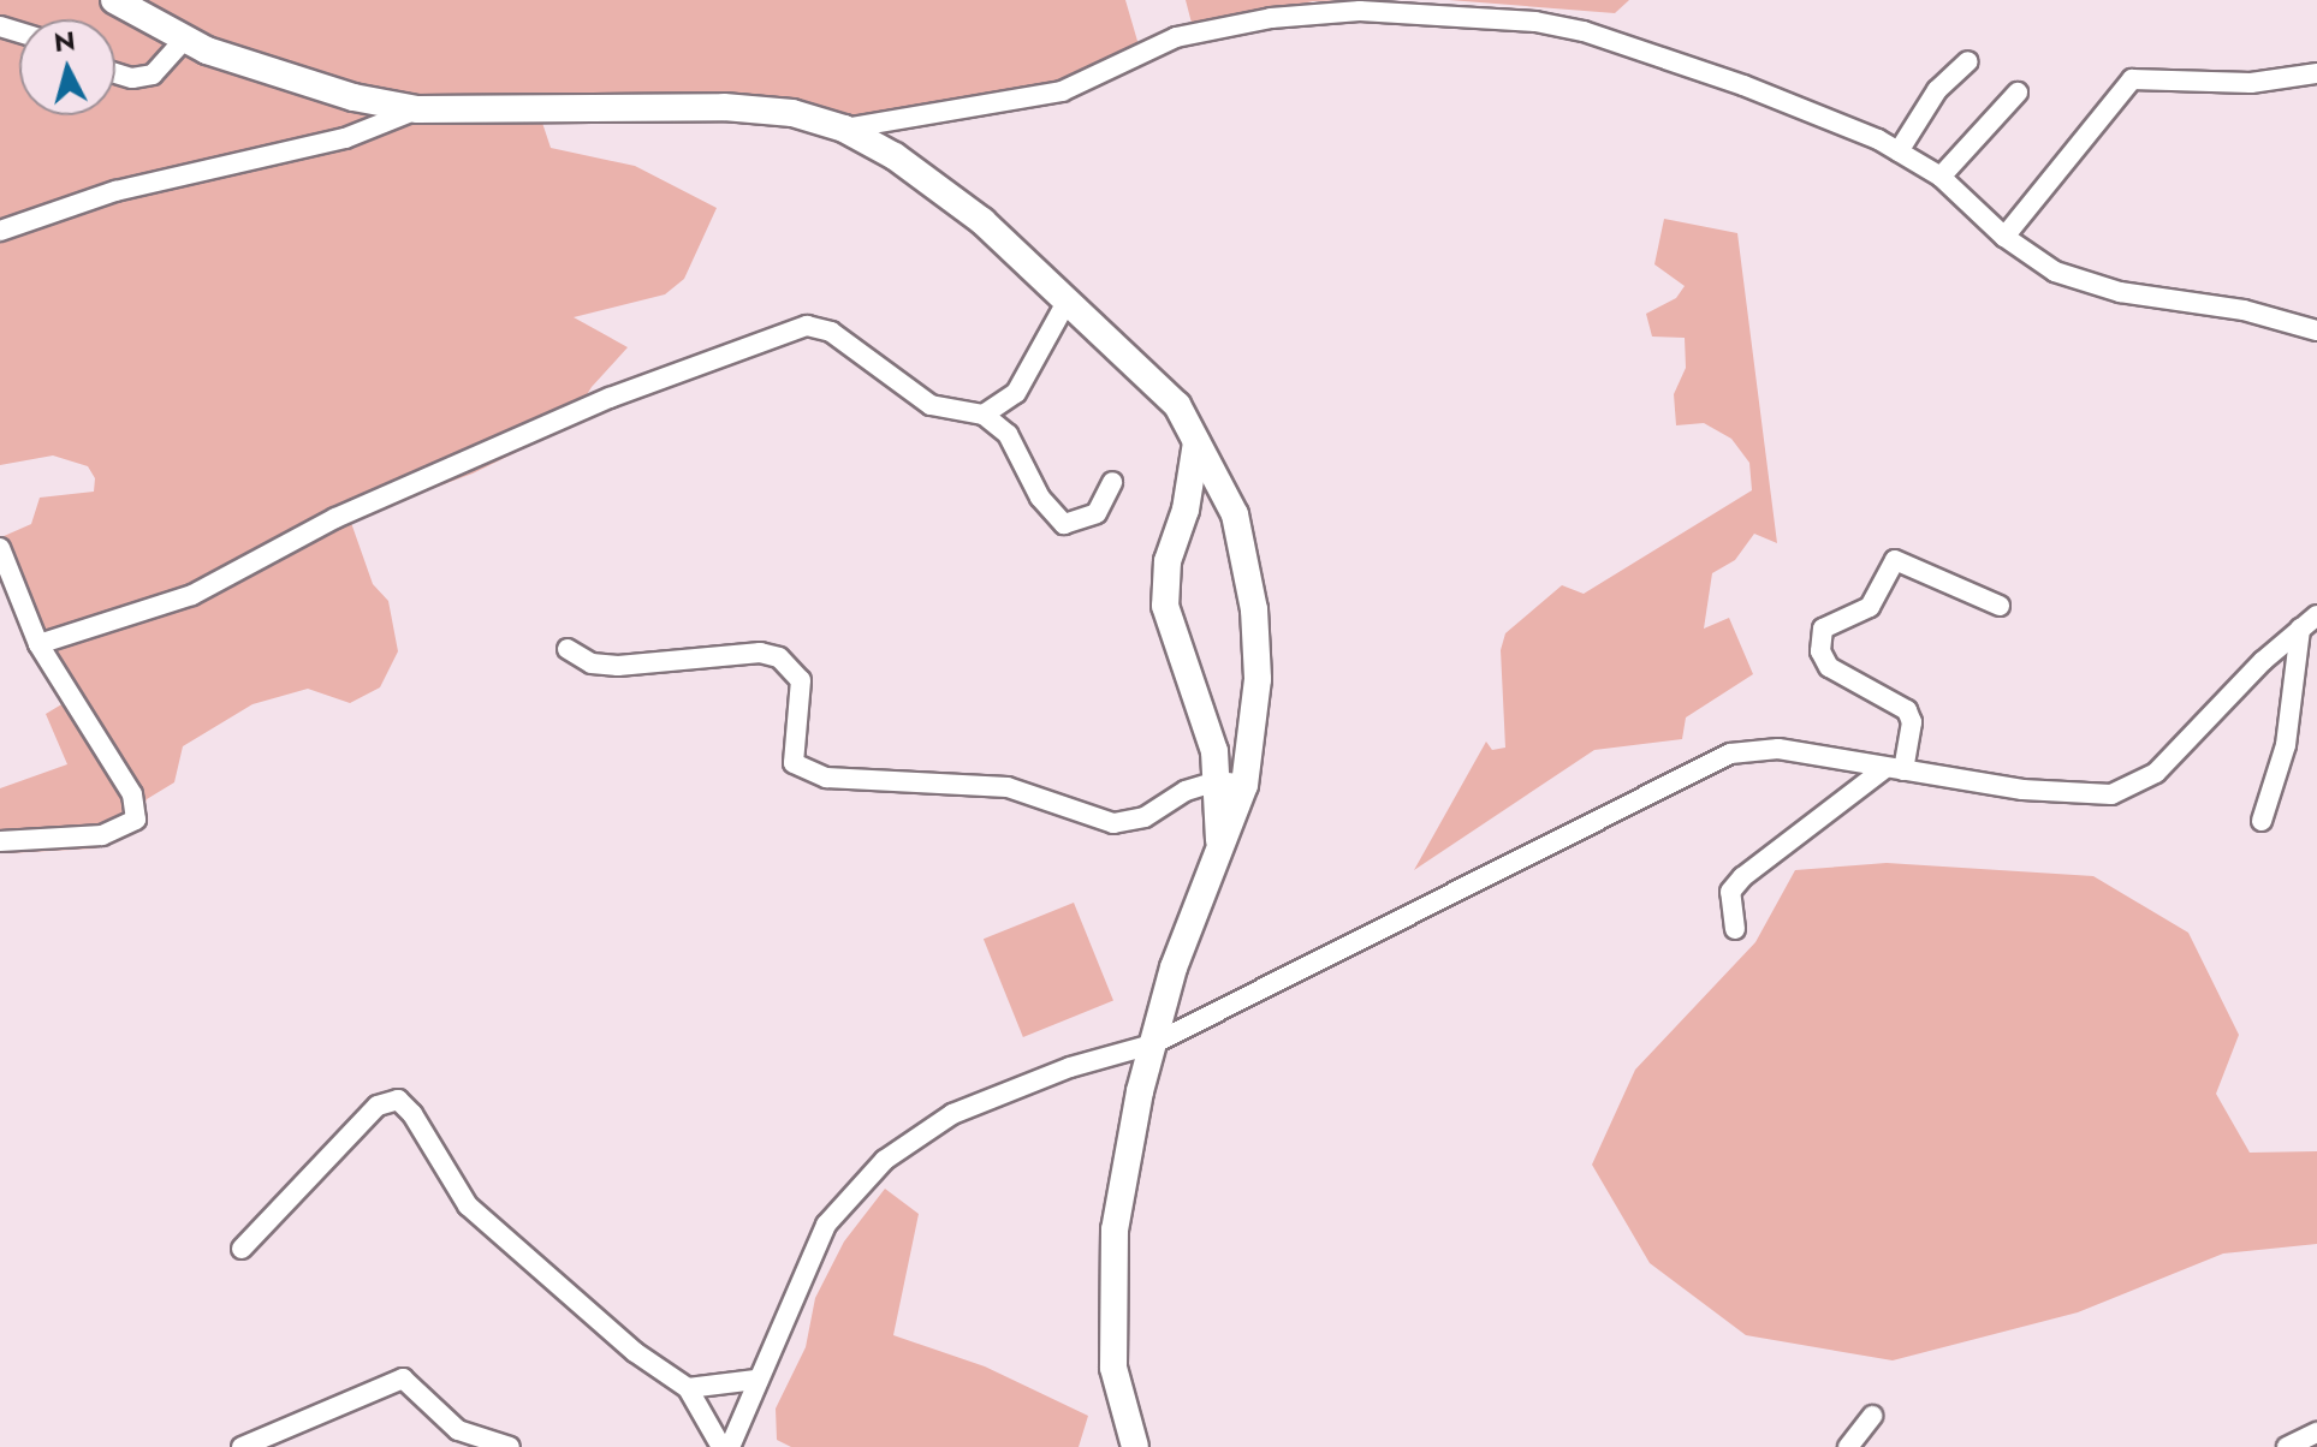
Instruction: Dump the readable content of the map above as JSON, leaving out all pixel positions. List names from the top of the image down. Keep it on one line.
{"north":"top"}
